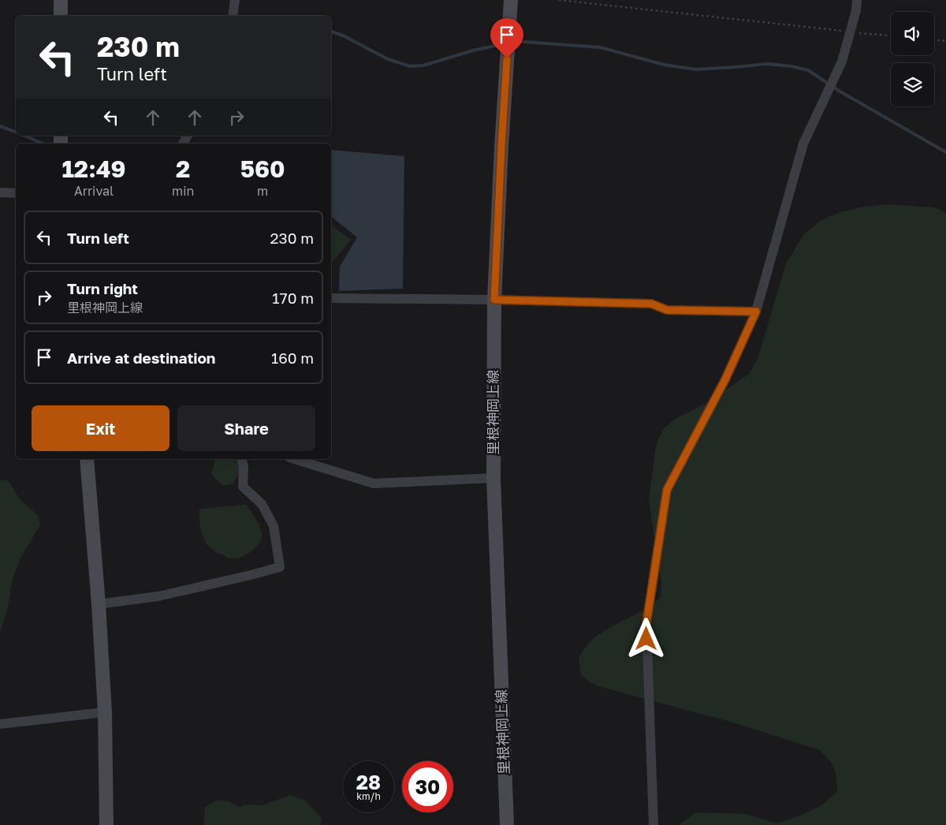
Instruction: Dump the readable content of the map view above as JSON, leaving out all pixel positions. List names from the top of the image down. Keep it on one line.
{"streets":{"main road":["里根神岡上線"]},"page":{"turn":["230 m","Turn left"],"eta":["12:49","Arrival","2","min","560","m"],"list":[{"name":"Turn left","value":"230 m"},{"name":"Turn right","note":"里根神岡上線","value":"170 m"},{"name":"Arrive at destination","value":"160 m"}],"buttons":["Exit","Share"],"speed":"28 km/h","limit":"30"}}
